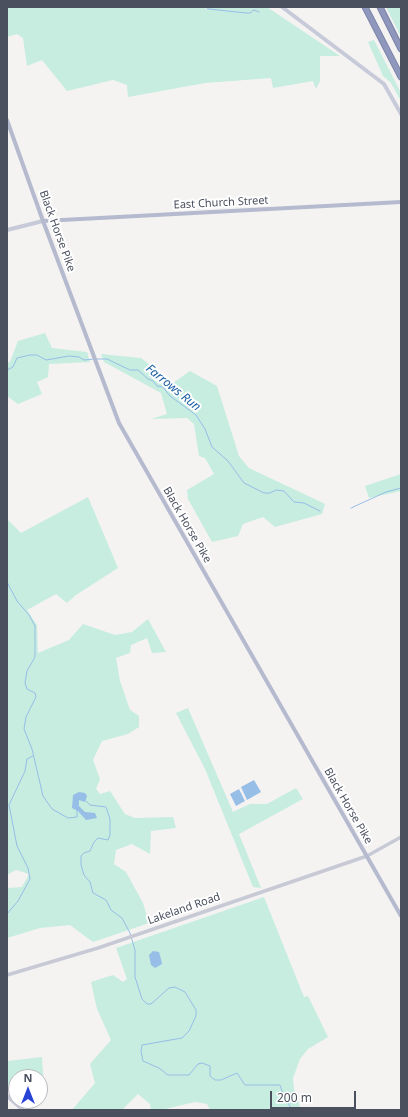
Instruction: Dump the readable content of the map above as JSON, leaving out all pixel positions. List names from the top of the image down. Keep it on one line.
{"streets":{"main road":["East Church Street","Black Horse Pike"],"street":["Lakeland Road"]},"crossings":[["East Church Street","Black Horse Pike"],["Black Horse Pike","Lakeland Road"]],"water":["Farrows Run"],"scale_bar":"200 m","north":"top"}
